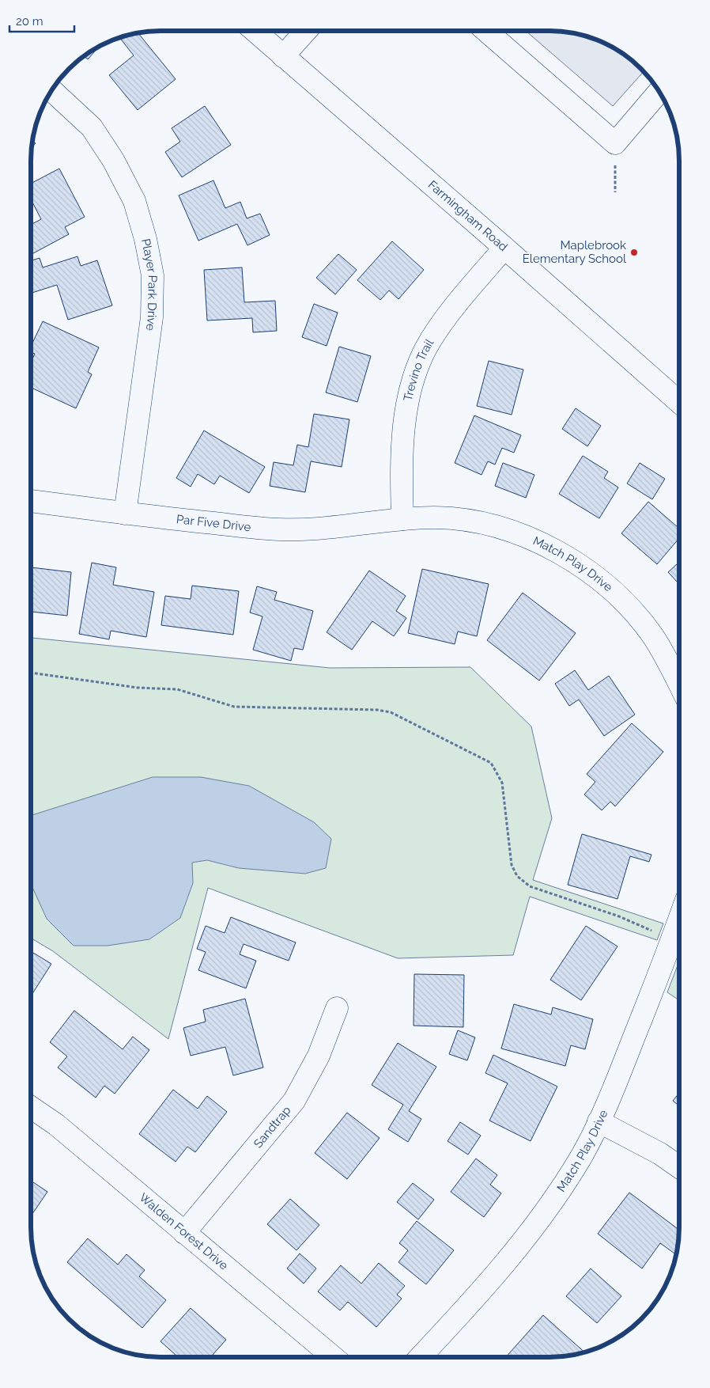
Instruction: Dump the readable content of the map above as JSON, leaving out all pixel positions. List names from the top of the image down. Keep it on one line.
{"streets":{"street":["Farmingham Road","Player Park Drive","Trevino Trail","Par Five Drive","Match Play Drive","Sandtrap","Walden Forest Drive"]},"crossings":[["Farmingham Road","Trevino Trail"],["Player Park Drive","Par Five Drive"],["Trevino Trail","Par Five Drive"],["Trevino Trail","Match Play Drive"],["Par Five Drive","Match Play Drive"],["Sandtrap","Walden Forest Drive"]],"places":["Maplebrook Elementary School"],"scale_bar":"20 m"}
